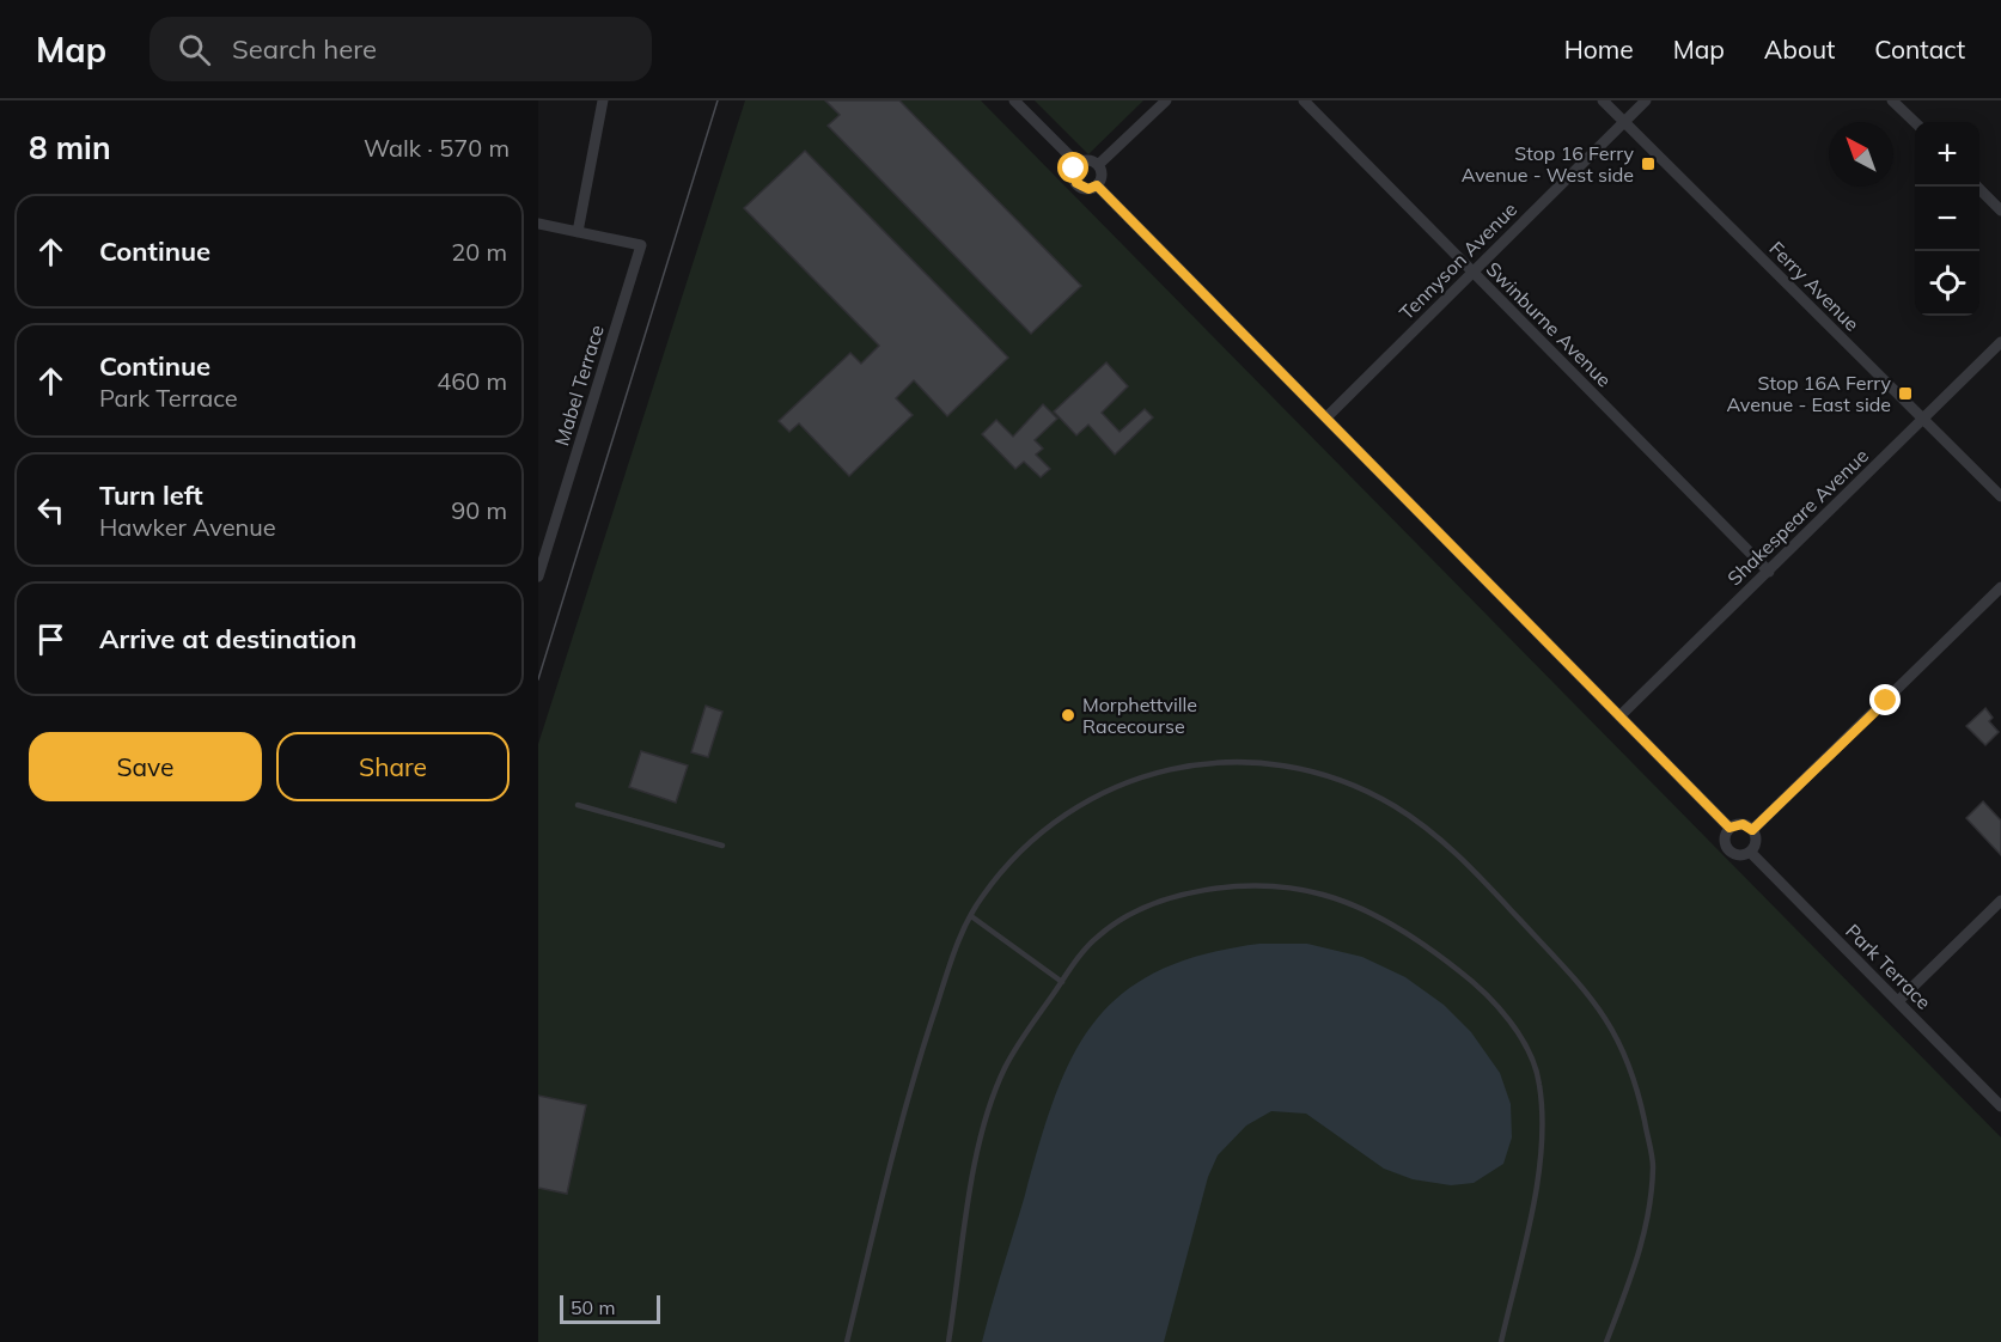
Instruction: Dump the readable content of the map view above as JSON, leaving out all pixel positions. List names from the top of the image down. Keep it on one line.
{"streets":{"street":["Tennyson Avenue","Ferry Avenue","Swinburne Avenue","Mabel Terrace","Shakespeare Avenue","Park Terrace"]},"crossings":[["Tennyson Avenue","Ferry Avenue"],["Tennyson Avenue","Swinburne Avenue"],["Ferry Avenue","Shakespeare Avenue"],["Swinburne Avenue","Shakespeare Avenue"]],"places":{"transit":["Stop 16 Ferry Avenue - West side","Stop 16A Ferry Avenue - East side"],"other":["Morphettville Racecourse"]},"scale_bar":"50 m","north":"top left","page":{"header":"Map","search":"Search here","nav":["Home","Map","About","Contact"],"heading":["8 min","Walk · 570 m"],"map_buttons":["+","−"],"list":[["Continue","20 m"],["Continue","Park Terrace","460 m"],["Turn left","Hawker Avenue","90 m"],"Arrive at destination"],"buttons":["Save","Share"],"scale":"50 m"}}
